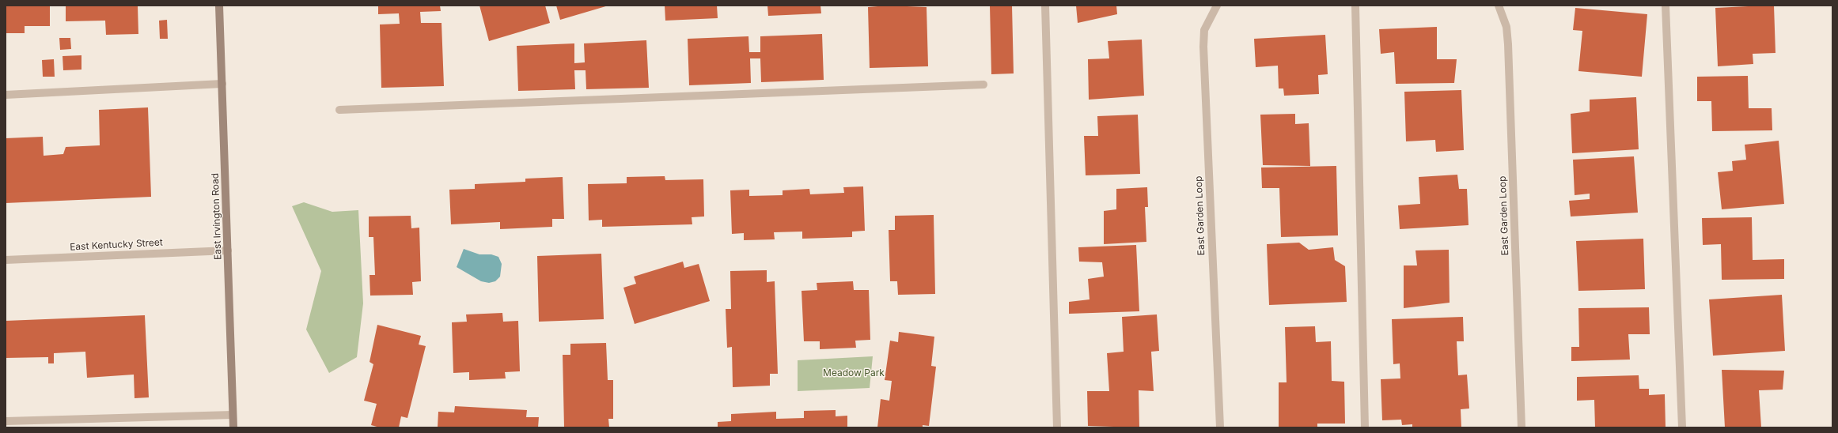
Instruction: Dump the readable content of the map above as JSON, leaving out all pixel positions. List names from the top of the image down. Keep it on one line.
{"streets":{"main road":["East Irvington Road"],"street":["East Garden Loop","East Kentucky Street"]},"crossings":[["East Irvington Road","East Kentucky Street"]],"parks":["Meadow Park"]}
